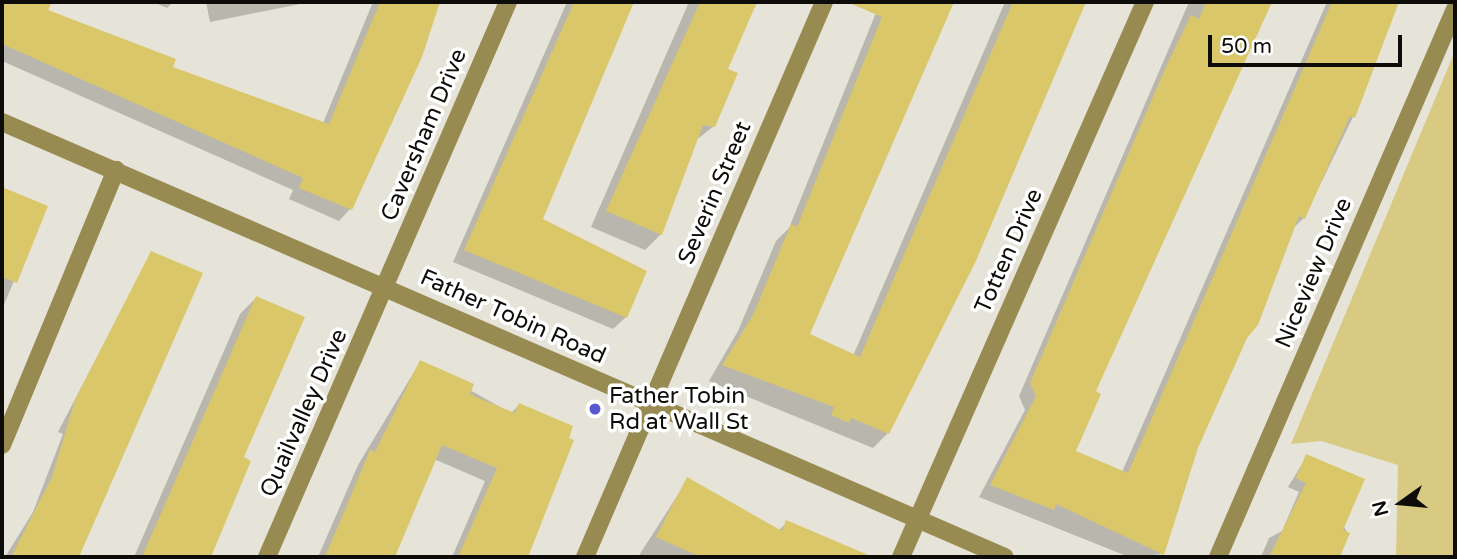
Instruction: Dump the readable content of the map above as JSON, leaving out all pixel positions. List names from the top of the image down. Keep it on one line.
{"streets":{"street":["Caversham Drive","Severin Street","Totten Drive","Niceview Drive","Father Tobin Road","Quailvalley Drive"]},"crossings":[["Caversham Drive","Father Tobin Road"],["Caversham Drive","Quailvalley Drive"],["Severin Street","Father Tobin Road"],["Totten Drive","Father Tobin Road"],["Father Tobin Road","Quailvalley Drive"]],"places":["Father Tobin Rd at Wall St"],"scale_bar":"50 m","north":"left"}
